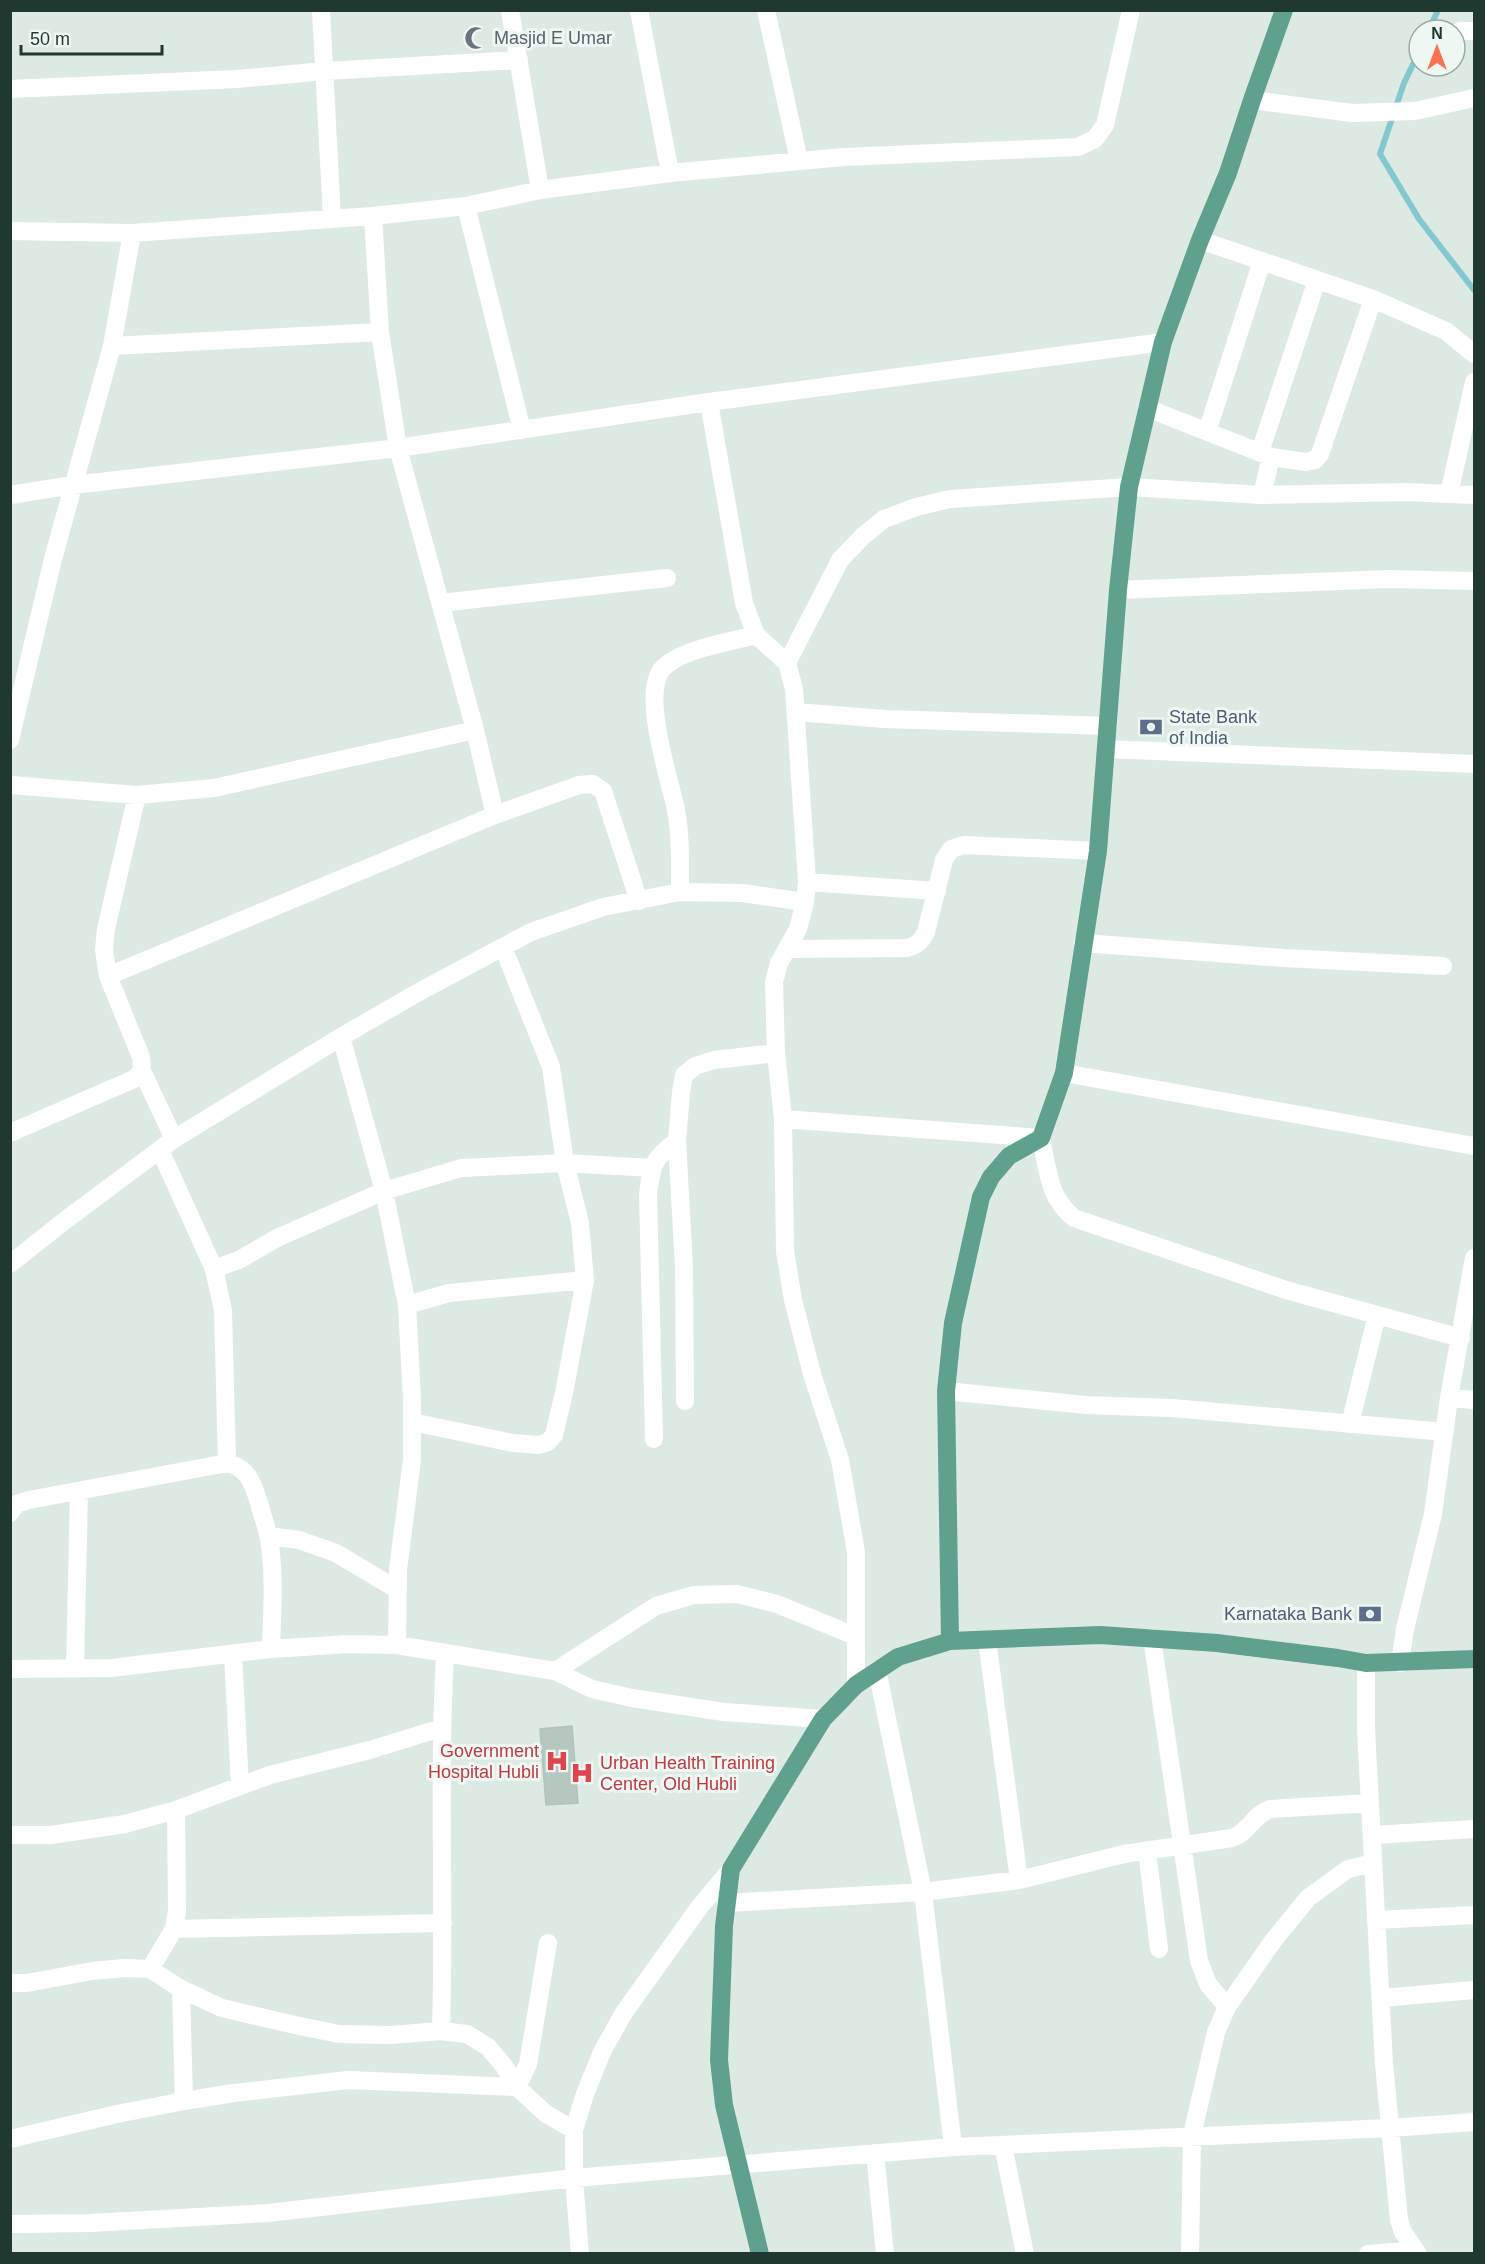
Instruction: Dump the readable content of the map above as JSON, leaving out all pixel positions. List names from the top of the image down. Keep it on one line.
{"places":{"mosque":["Masjid E Umar"],"bank":["State Bank of India","Karnataka Bank"],"hospital":["Government Hospital Hubli","Urban Health Training Center, Old Hubli"]},"scale_bar":"50 m","north":"top"}
